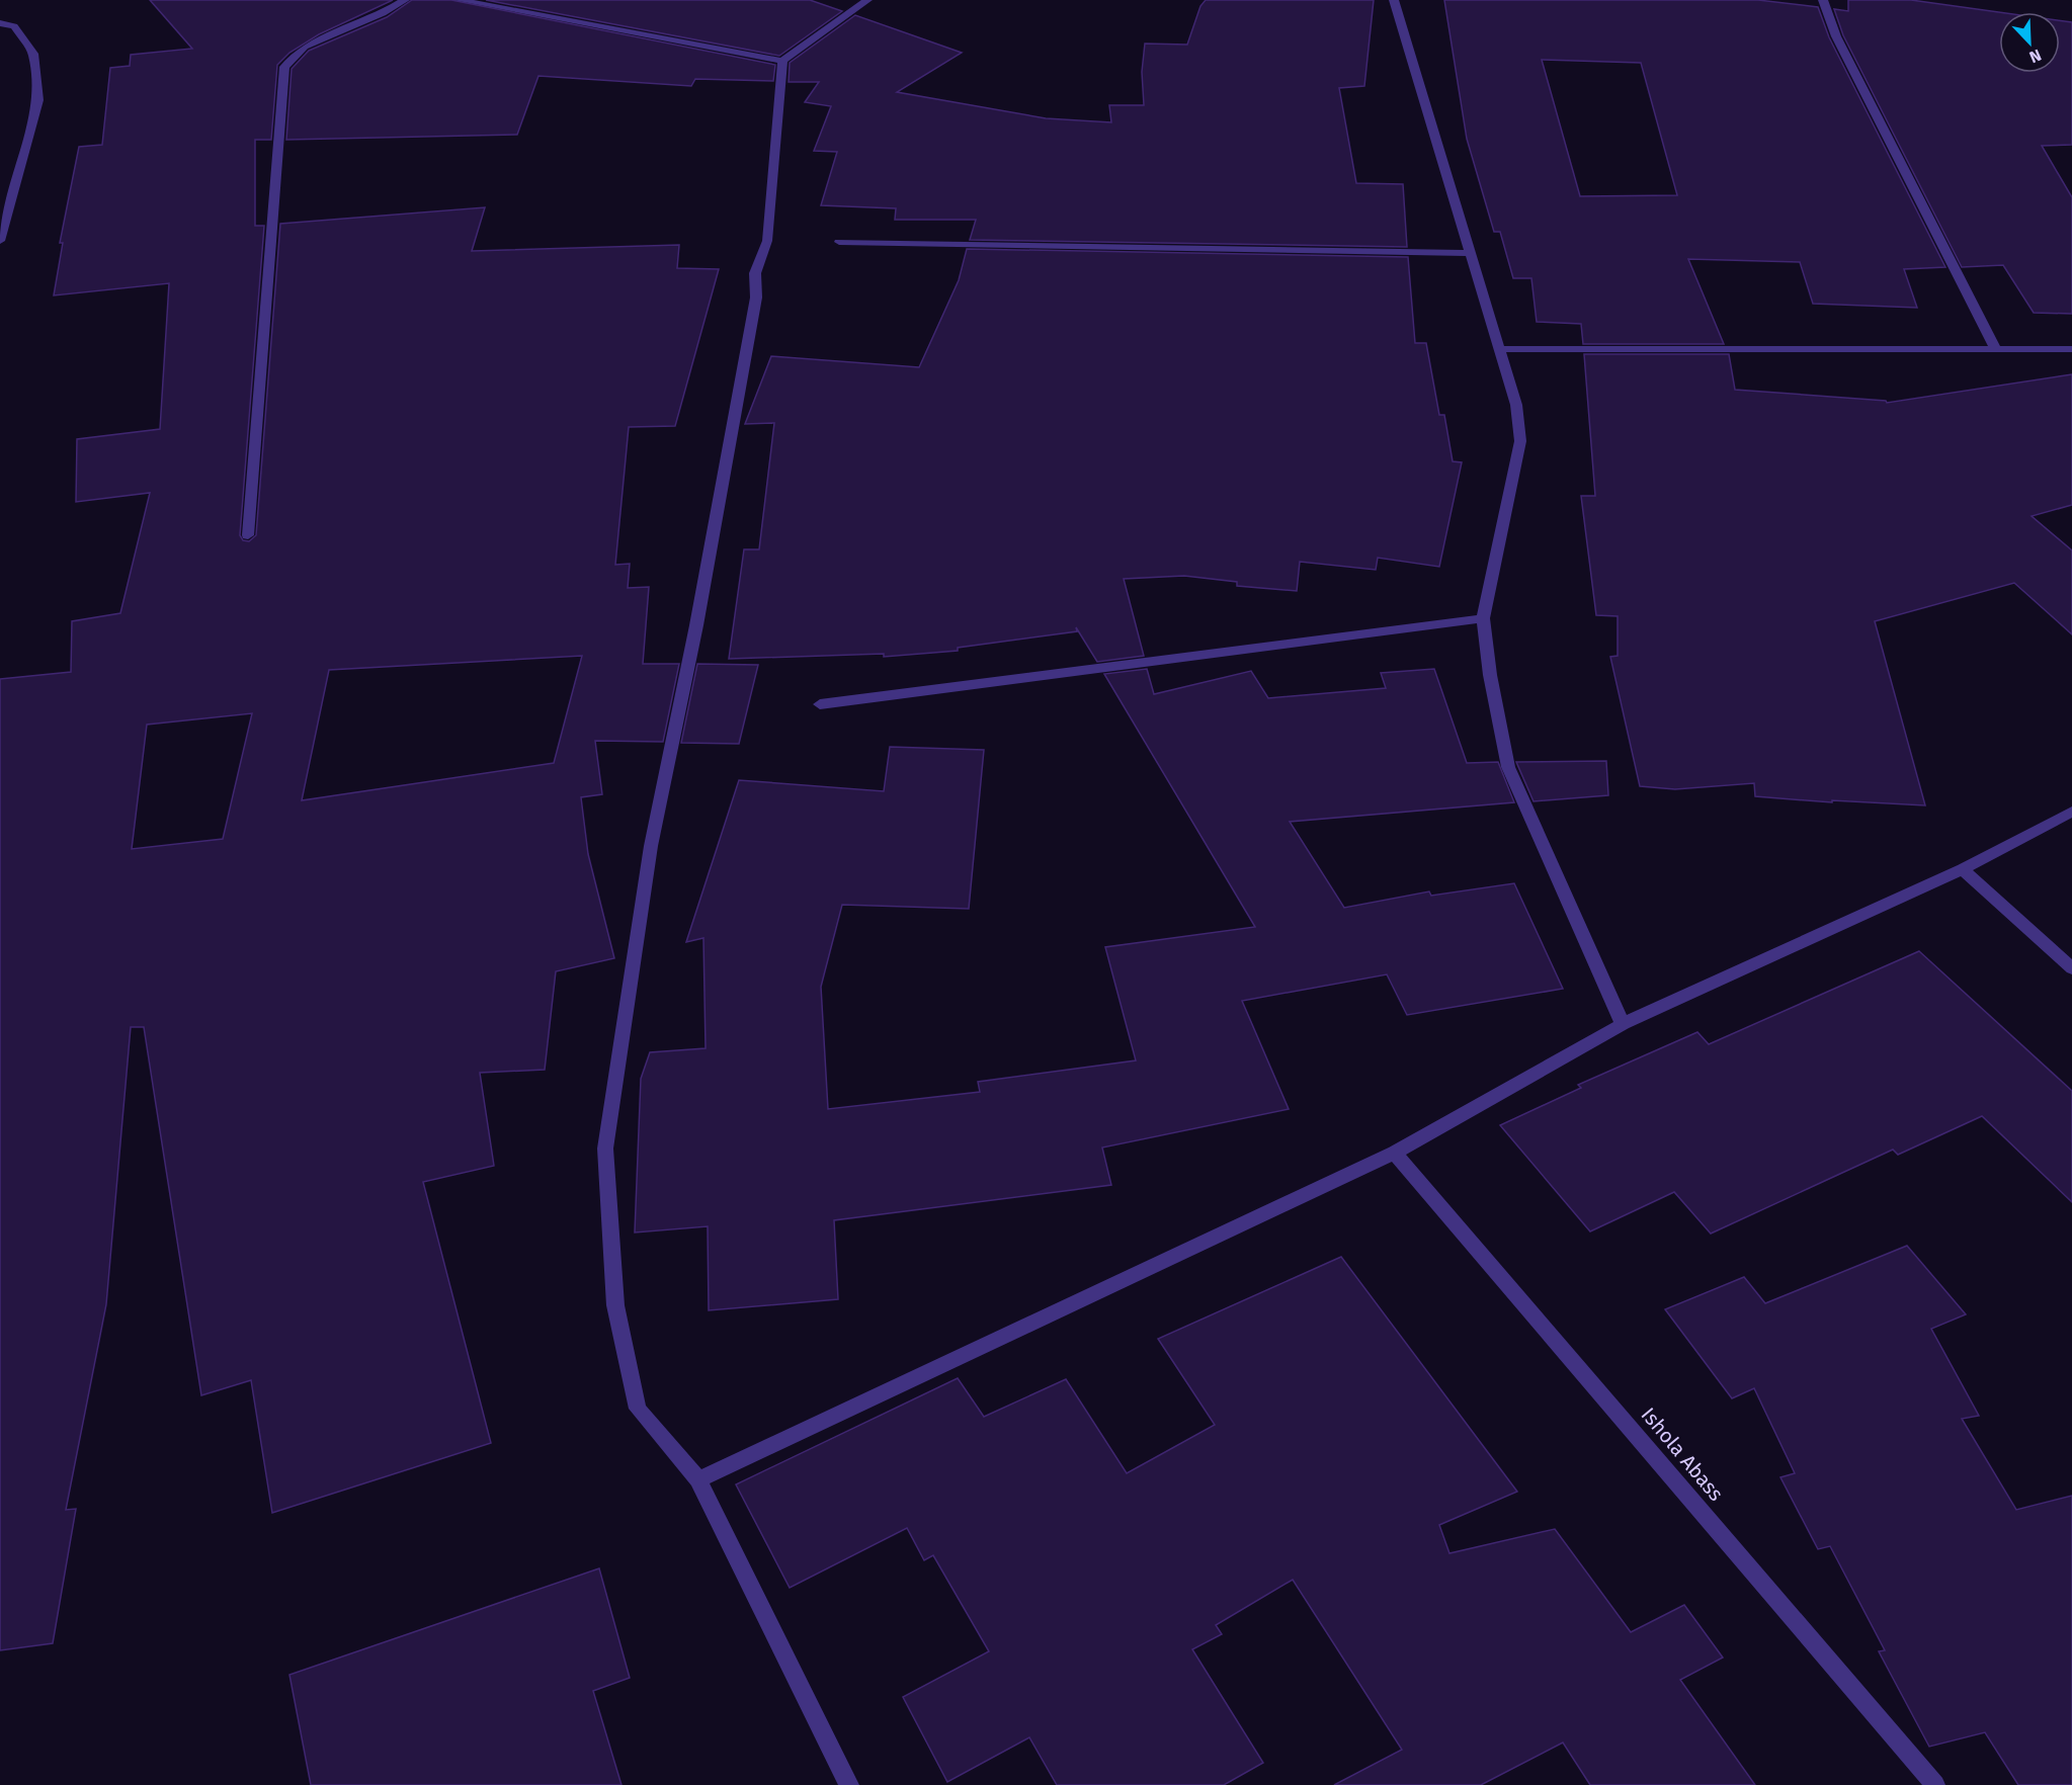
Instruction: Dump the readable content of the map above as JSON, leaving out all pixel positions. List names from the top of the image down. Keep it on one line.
{"streets":{"street":["Ishola Abass"]},"north":"bottom right"}
